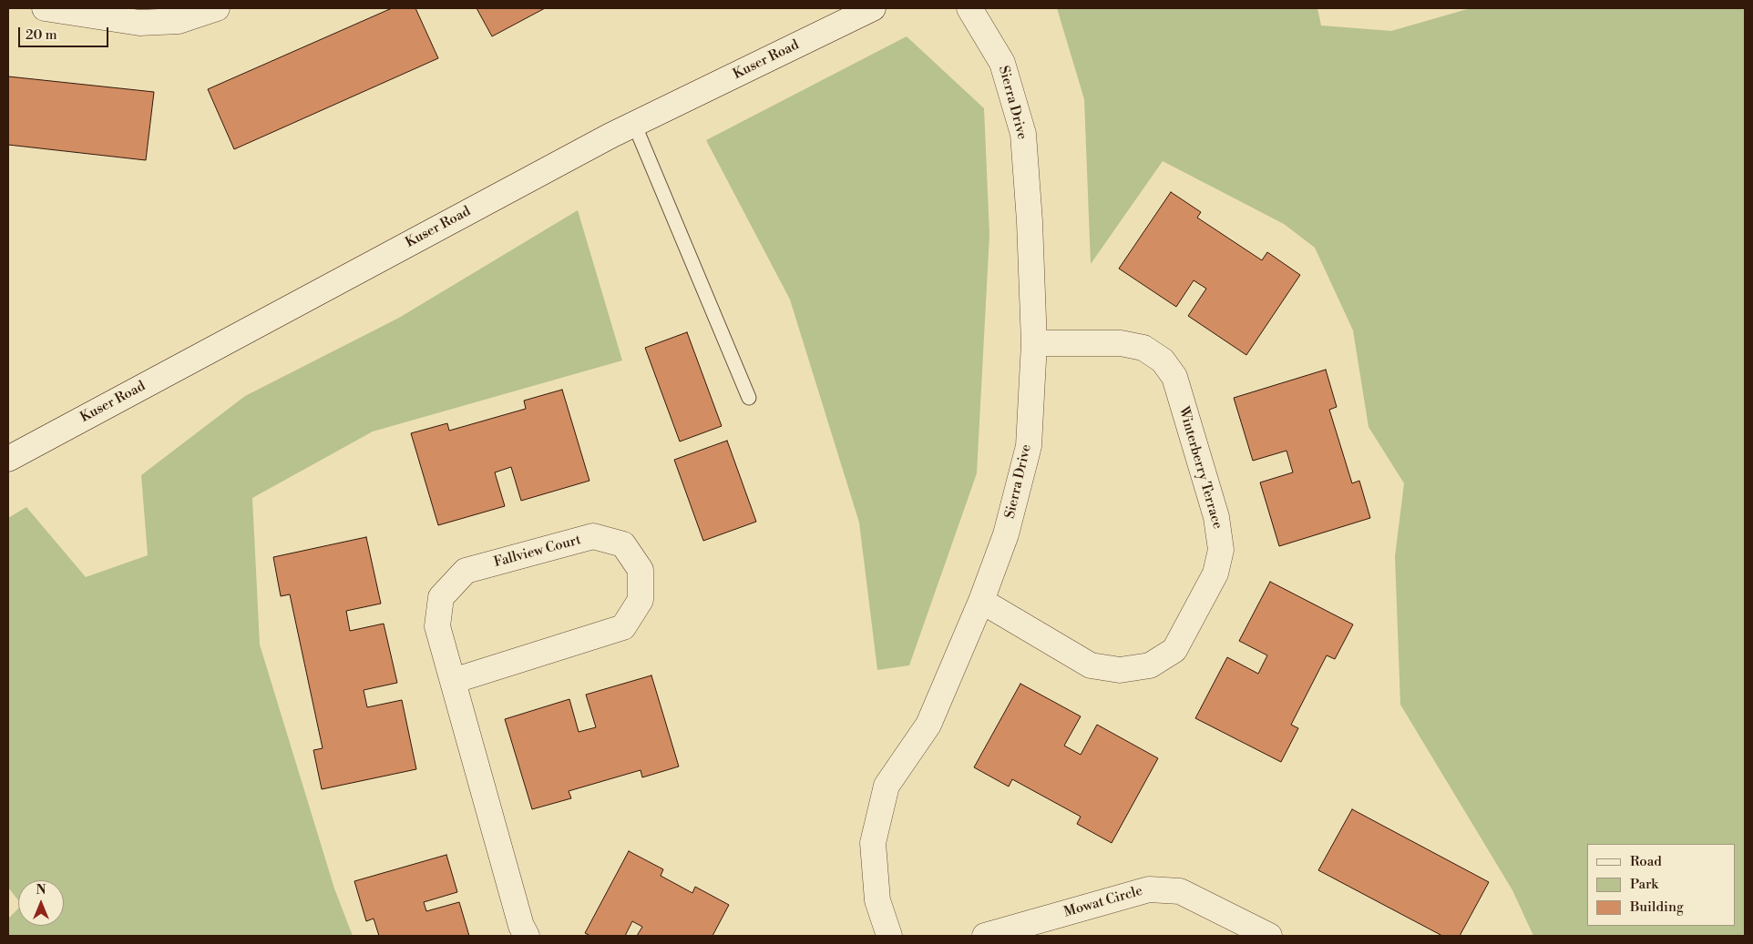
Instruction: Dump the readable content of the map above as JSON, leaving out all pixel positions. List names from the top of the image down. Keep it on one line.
{"streets":{"street":["Kuser Road","Sierra Drive","Winterberry Terrace","Fallview Court","Mowat Circle"]},"crossings":[["Sierra Drive","Winterberry Terrace"]],"legend":["Road","Park","Building"],"scale_bar":"20 m","north":"top"}
